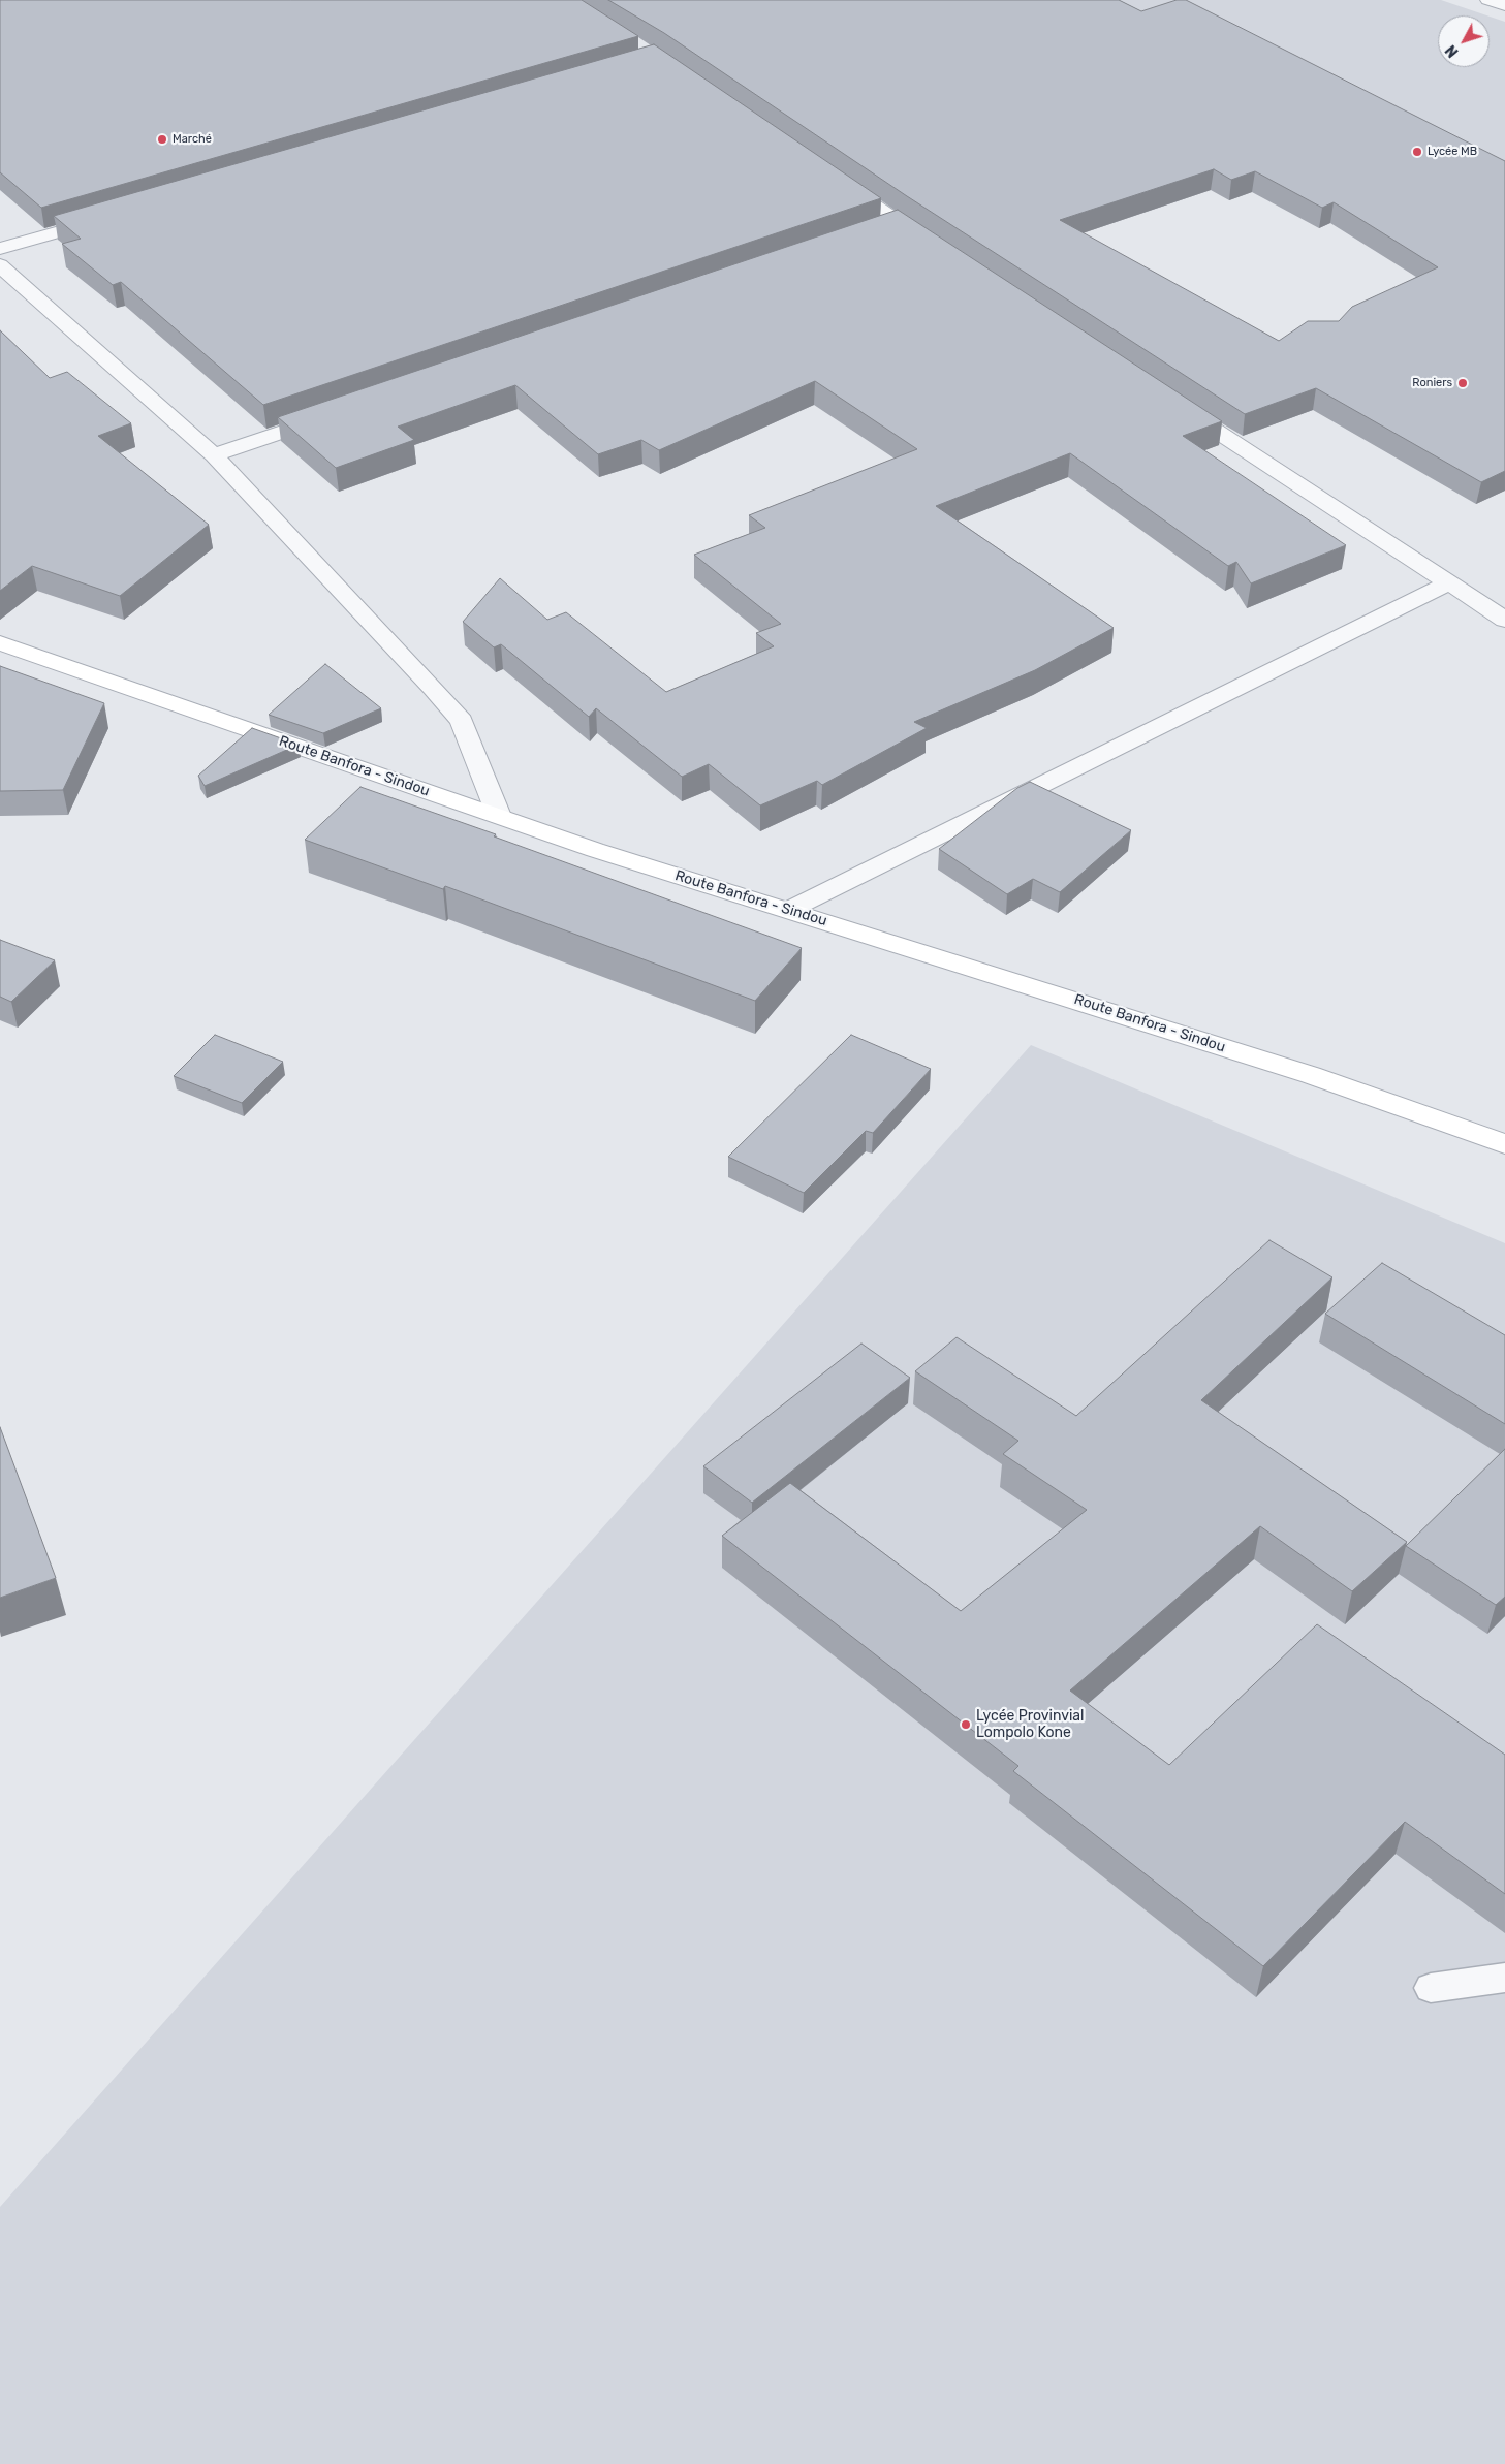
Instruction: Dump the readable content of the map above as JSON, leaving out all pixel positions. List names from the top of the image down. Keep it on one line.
{"streets":{"main road":["Route Banfora - Sindou"]},"places":["Marché","Lycée MB","Roniers","Lycée Provinvial Lompolo Kone"],"north":"bottom left"}
